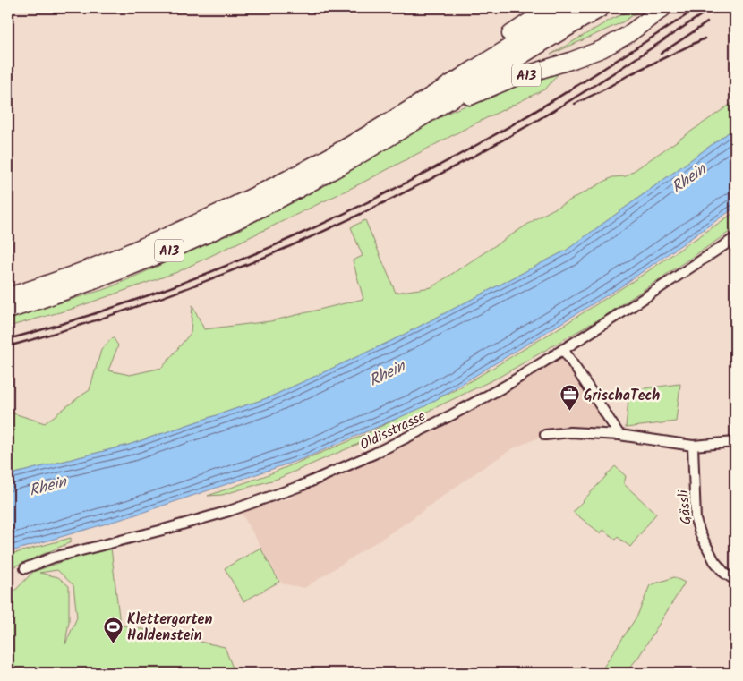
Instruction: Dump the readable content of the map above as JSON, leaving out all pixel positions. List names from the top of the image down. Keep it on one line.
{"streets":{"highway":["A13"],"street":["Oldisstrasse","Gässli"]},"water":["Rhein"],"places":{"office":["GrischaTech"],"sports":["Klettergarten Haldenstein"]}}
